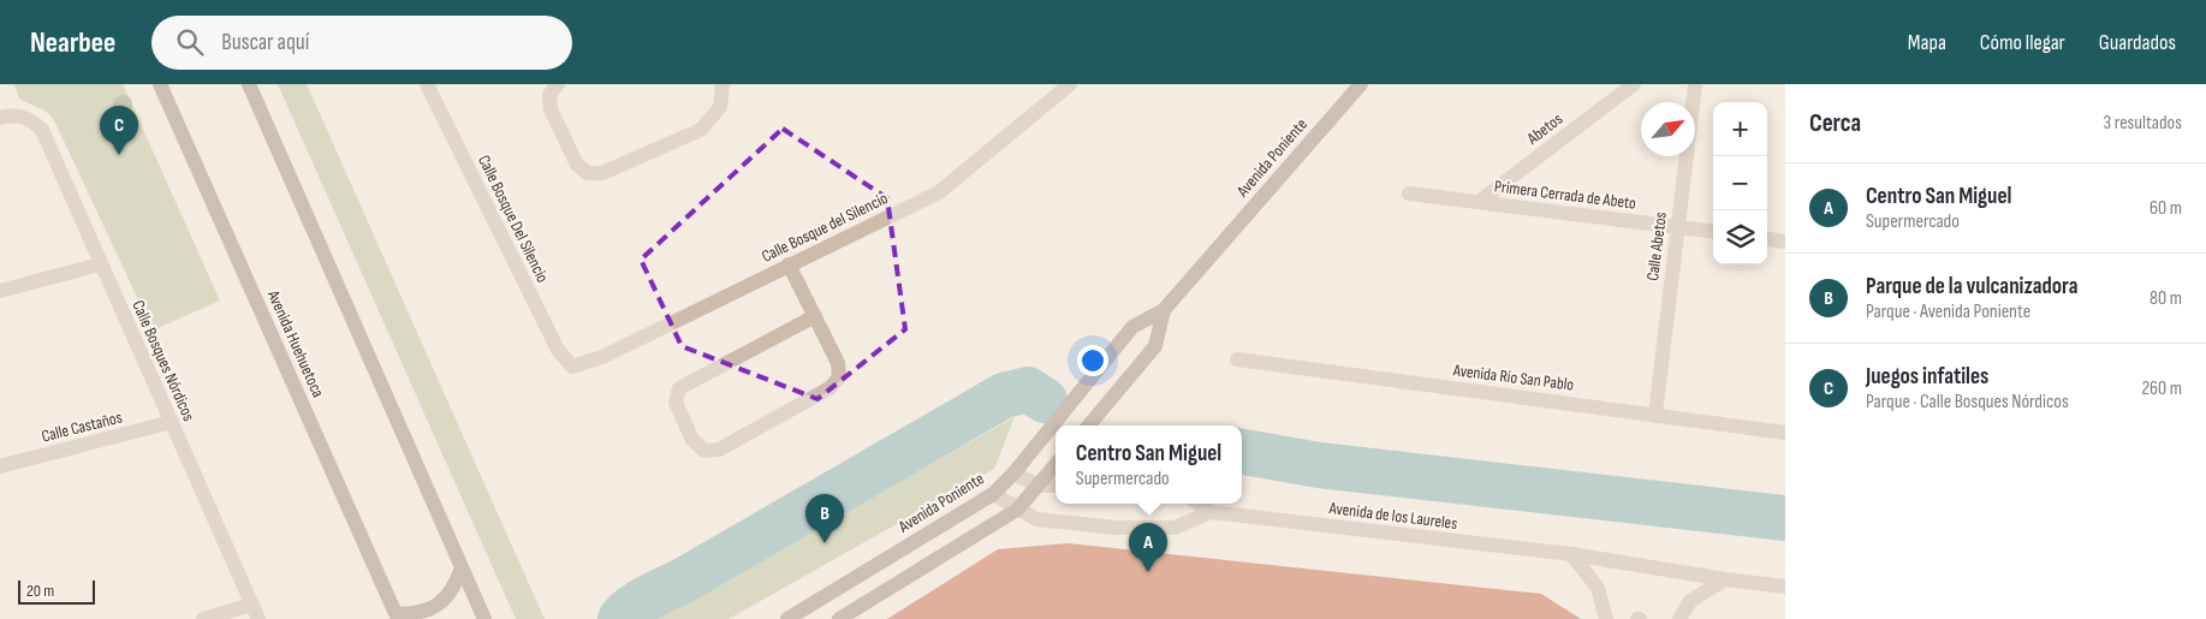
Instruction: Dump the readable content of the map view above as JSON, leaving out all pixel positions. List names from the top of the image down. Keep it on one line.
{"streets":{"main road":["Avenida Poniente","Avenida Huehuetoca"],"street":["Abetos","Primera Cerrada de Abeto","Calle Bosque Del Silencio","Calle Bosque del Silencio","Calle Abetos","Calle Bosques Nórdicos","Avenida Río San Pablo","Calle Castaños","Avenida de los Laureles"]},"crossings":[["Abetos","Primera Cerrada de Abeto"],["Primera Cerrada de Abeto","Calle Abetos"],["Calle Bosque Del Silencio","Calle Bosque del Silencio"],["Calle Abetos","Avenida Río San Pablo"],["Calle Bosques Nórdicos","Calle Castaños"]],"scale_bar":"20 m","north":"top right","page":{"header":"Nearbee","search":"Buscar aquí","nav":["Mapa","Cómo llegar","Guardados"],"heading":["Cerca","3 resultados"],"map_buttons":["+","−"],"pins":["C","B","A"],"list":[{"mark":"A","name":"Centro San Miguel","note":"Supermercado","value":"60 m"},{"mark":"B","name":"Parque de la vulcanizadora","note":"Parque · Avenida Poniente","value":"80 m"},{"mark":"C","name":"Juegos infatiles","note":"Parque · Calle Bosques Nórdicos","value":"260 m"}],"popup":["Centro San Miguel","Supermercado"],"scale":"20 m"}}
